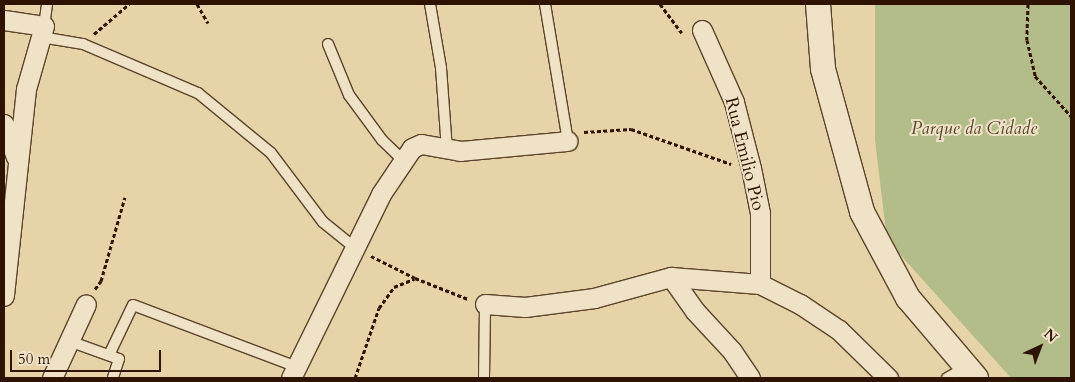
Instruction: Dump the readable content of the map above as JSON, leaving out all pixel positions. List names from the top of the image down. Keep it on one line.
{"streets":{"street":["Rua Emilio Pio"]},"parks":["Parque da Cidade"],"scale_bar":"50 m","north":"top right"}
